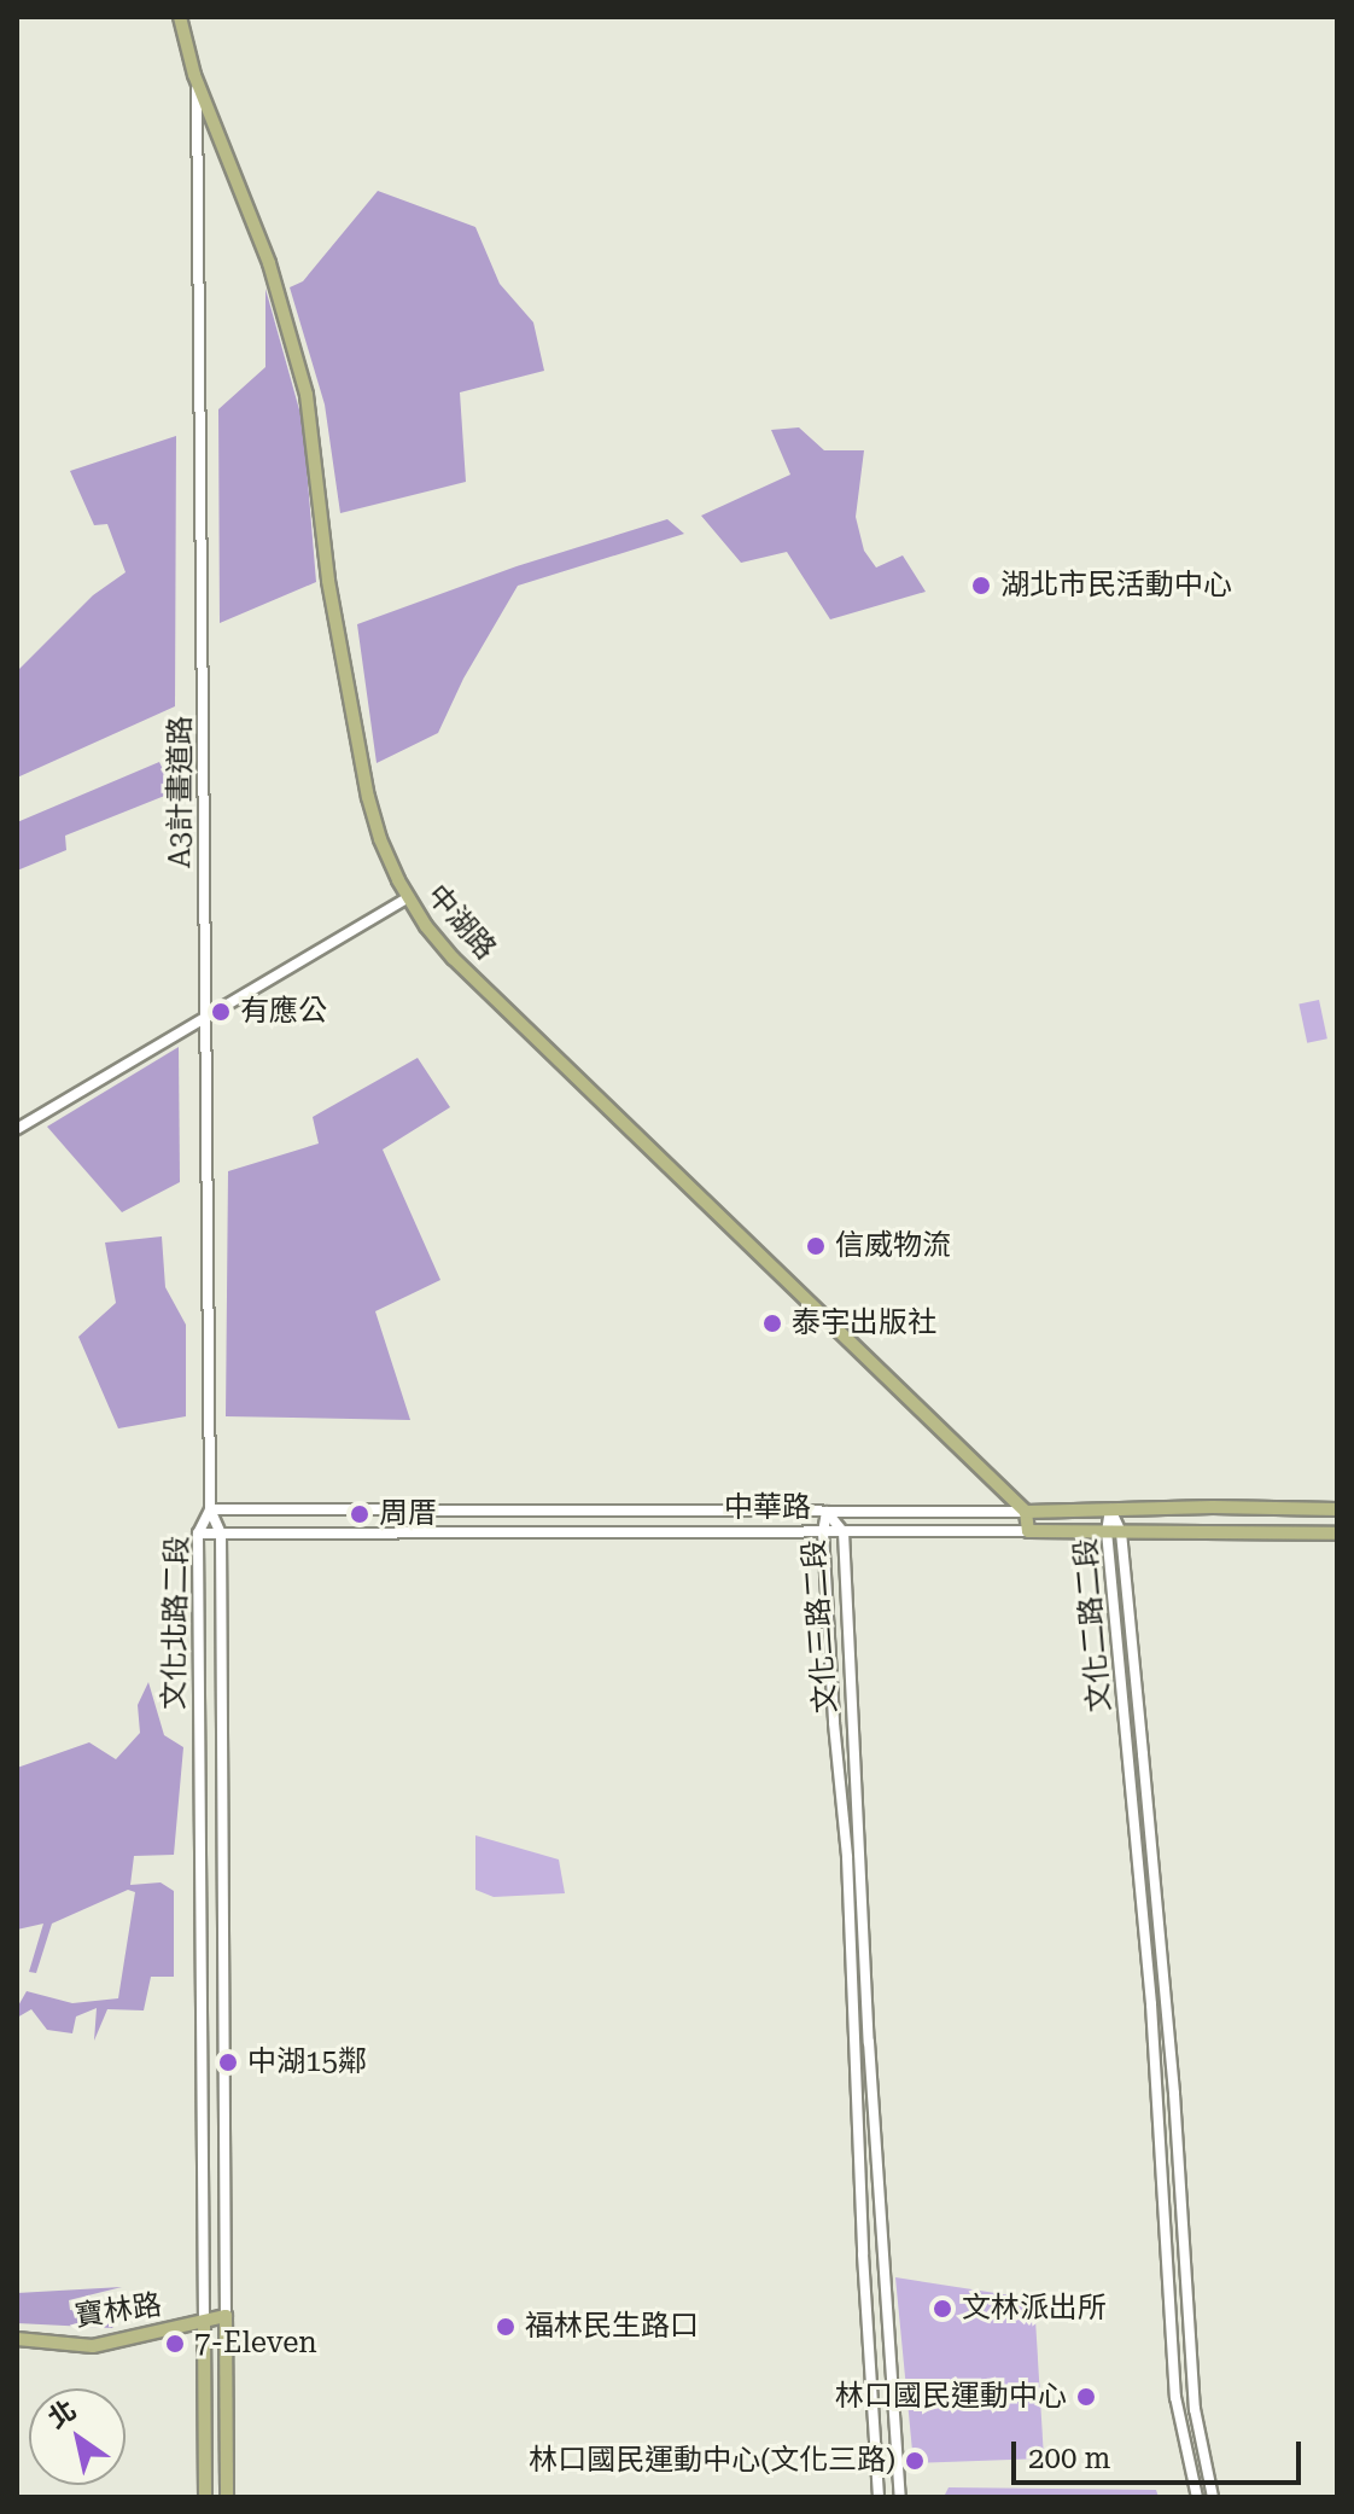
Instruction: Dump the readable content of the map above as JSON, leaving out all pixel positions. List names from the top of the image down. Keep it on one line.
{"streets":{"main road":["中湖路","中華路","文化北路二段","寶林路"],"street":["A3計畫道路","文化二路二段","文化三路二段"]},"crossings":[["A3計畫道路","中湖路"],["A3計畫道路","中華路"],["A3計畫道路","文化北路二段"],["中湖路","中華路"],["中華路","文化北路二段"],["中華路","文化二路二段"],["中華路","文化三路二段"],["文化北路二段","寶林路"]],"places":["湖北市民活動中心","有應公","信威物流","泰宇出版社","周厝","中湖15鄰","文林派出所","福林民生路口","7-Eleven","林口國民運動中心","林口國民運動中心(文化三路)"],"scale_bar":"200 m","north":"top left"}
